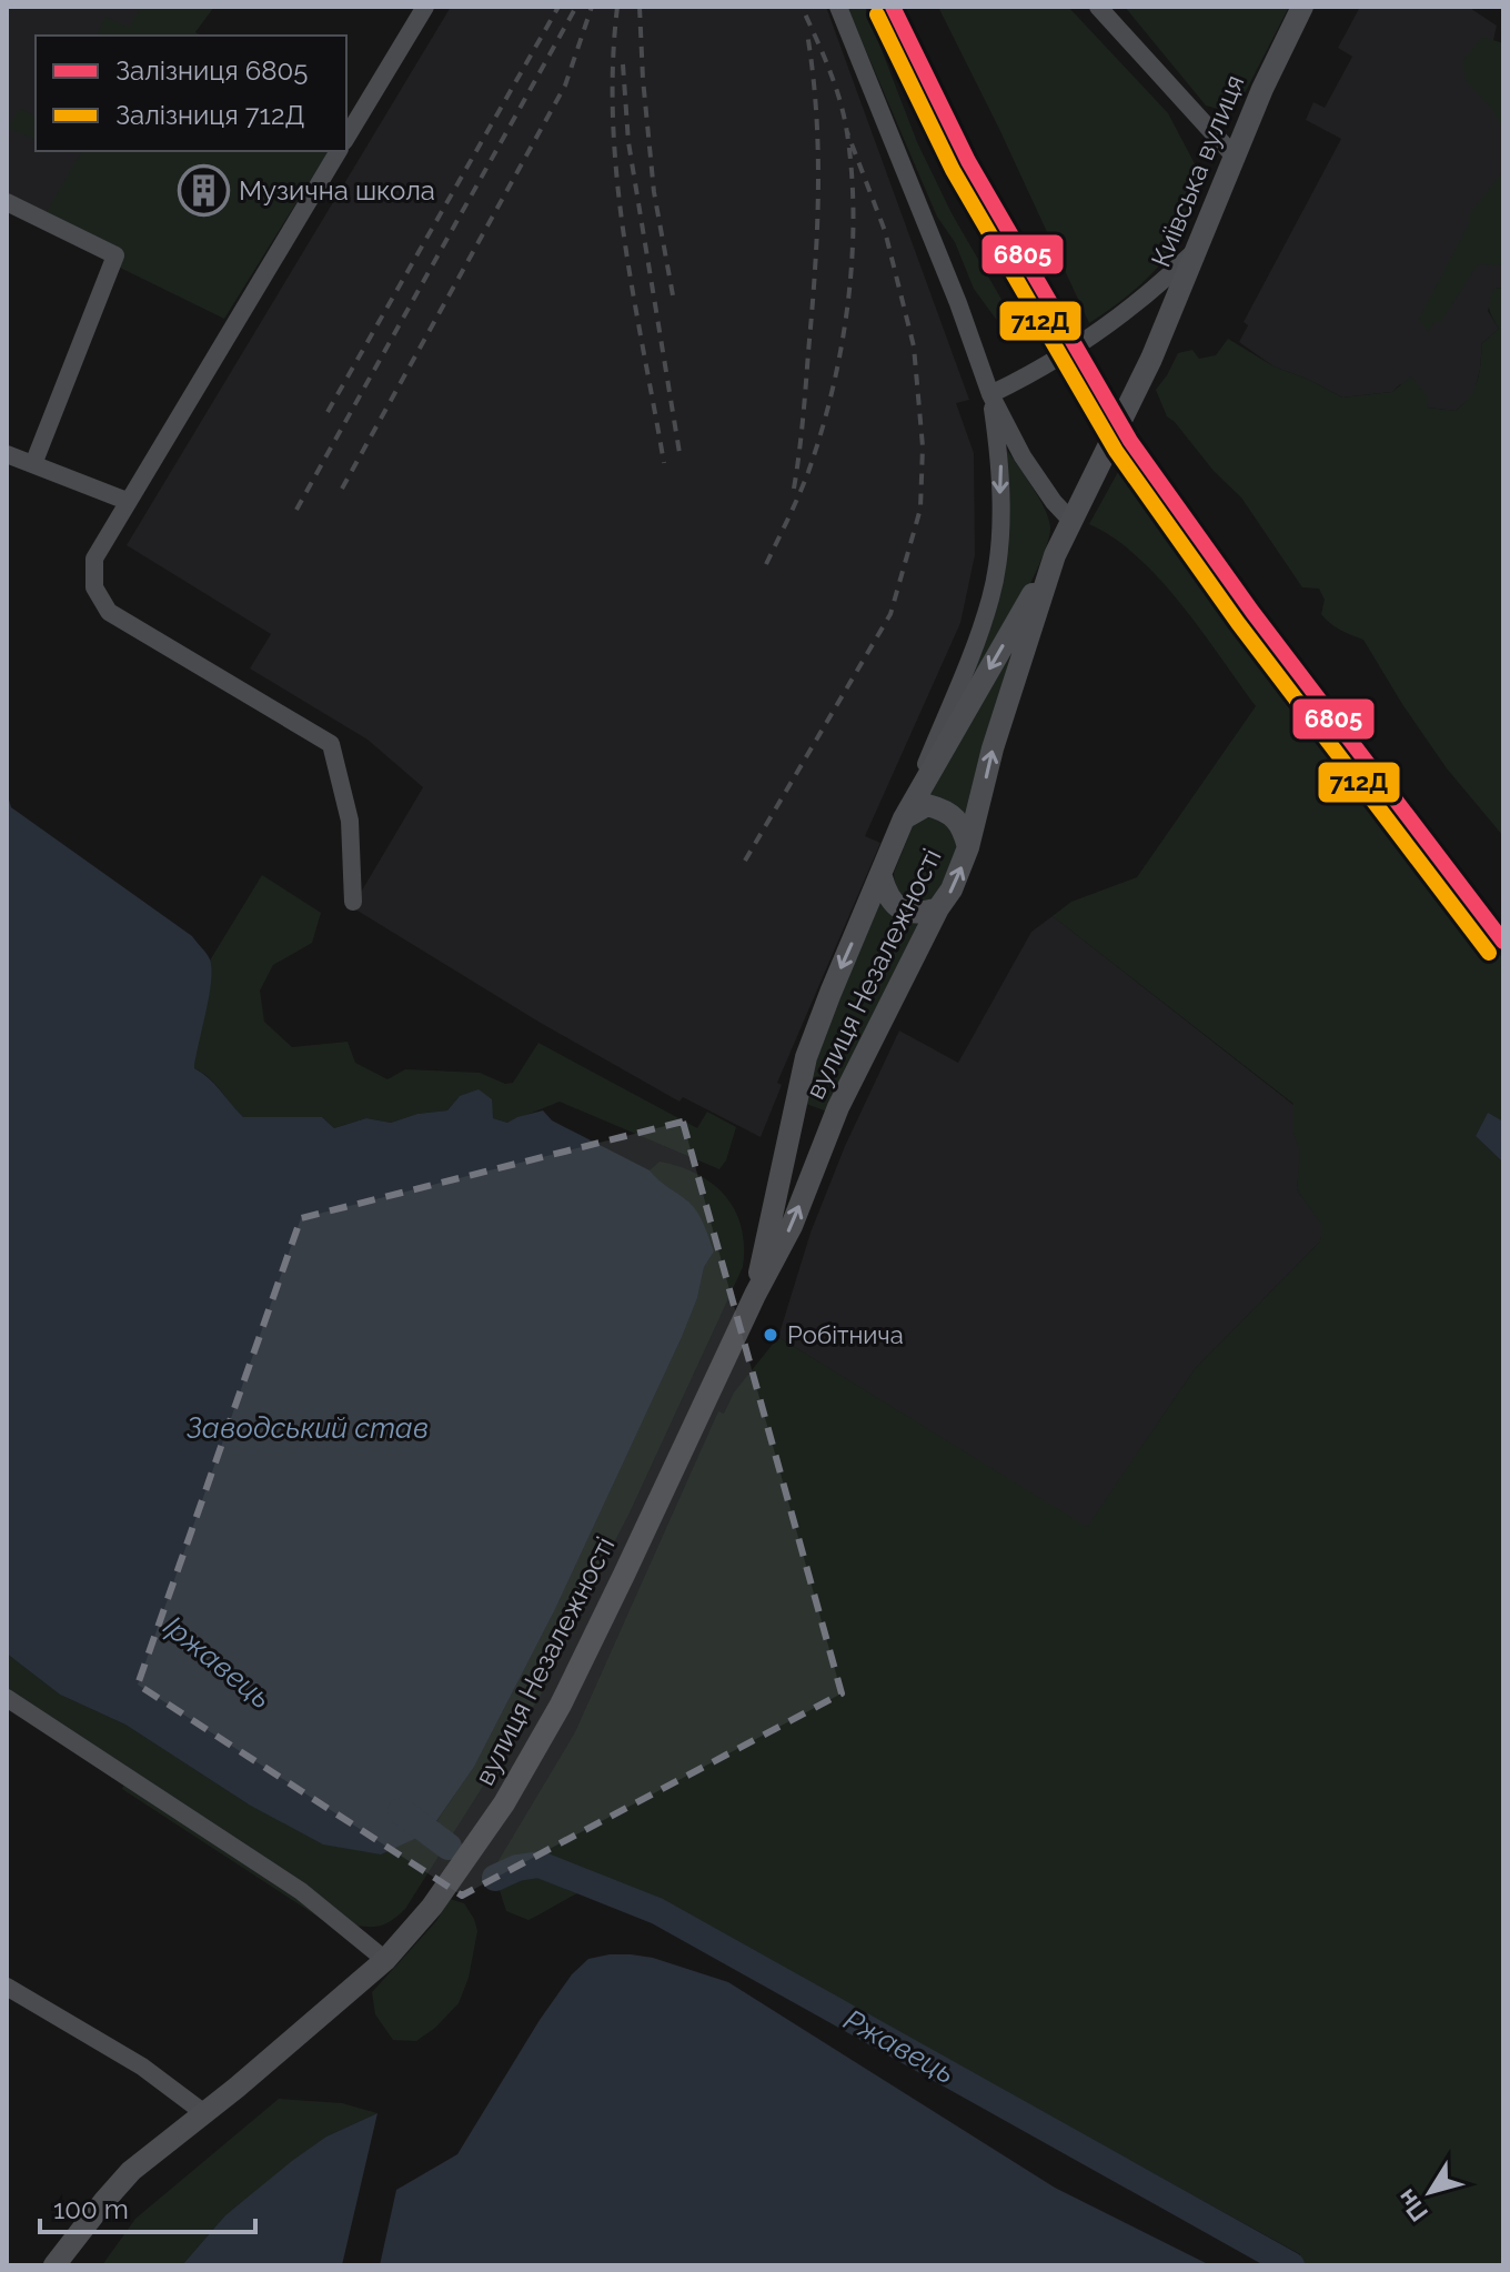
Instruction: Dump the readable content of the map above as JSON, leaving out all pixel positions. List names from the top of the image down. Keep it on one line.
{"streets":{"main road":["Київська вулиця","вулиця Незалежності"]},"crossings":[["Київська вулиця","вулиця Незалежності"]],"water":["Заводський став","Іржавець","Ржавець"],"places":{"building":["Музична школа"],"other":["Робітнича"]},"lines":["rail line 6805","rail line 712Д"],"legend":["Залізниця 6805","Залізниця 712Д"],"scale_bar":"100 m","north":"bottom left"}
